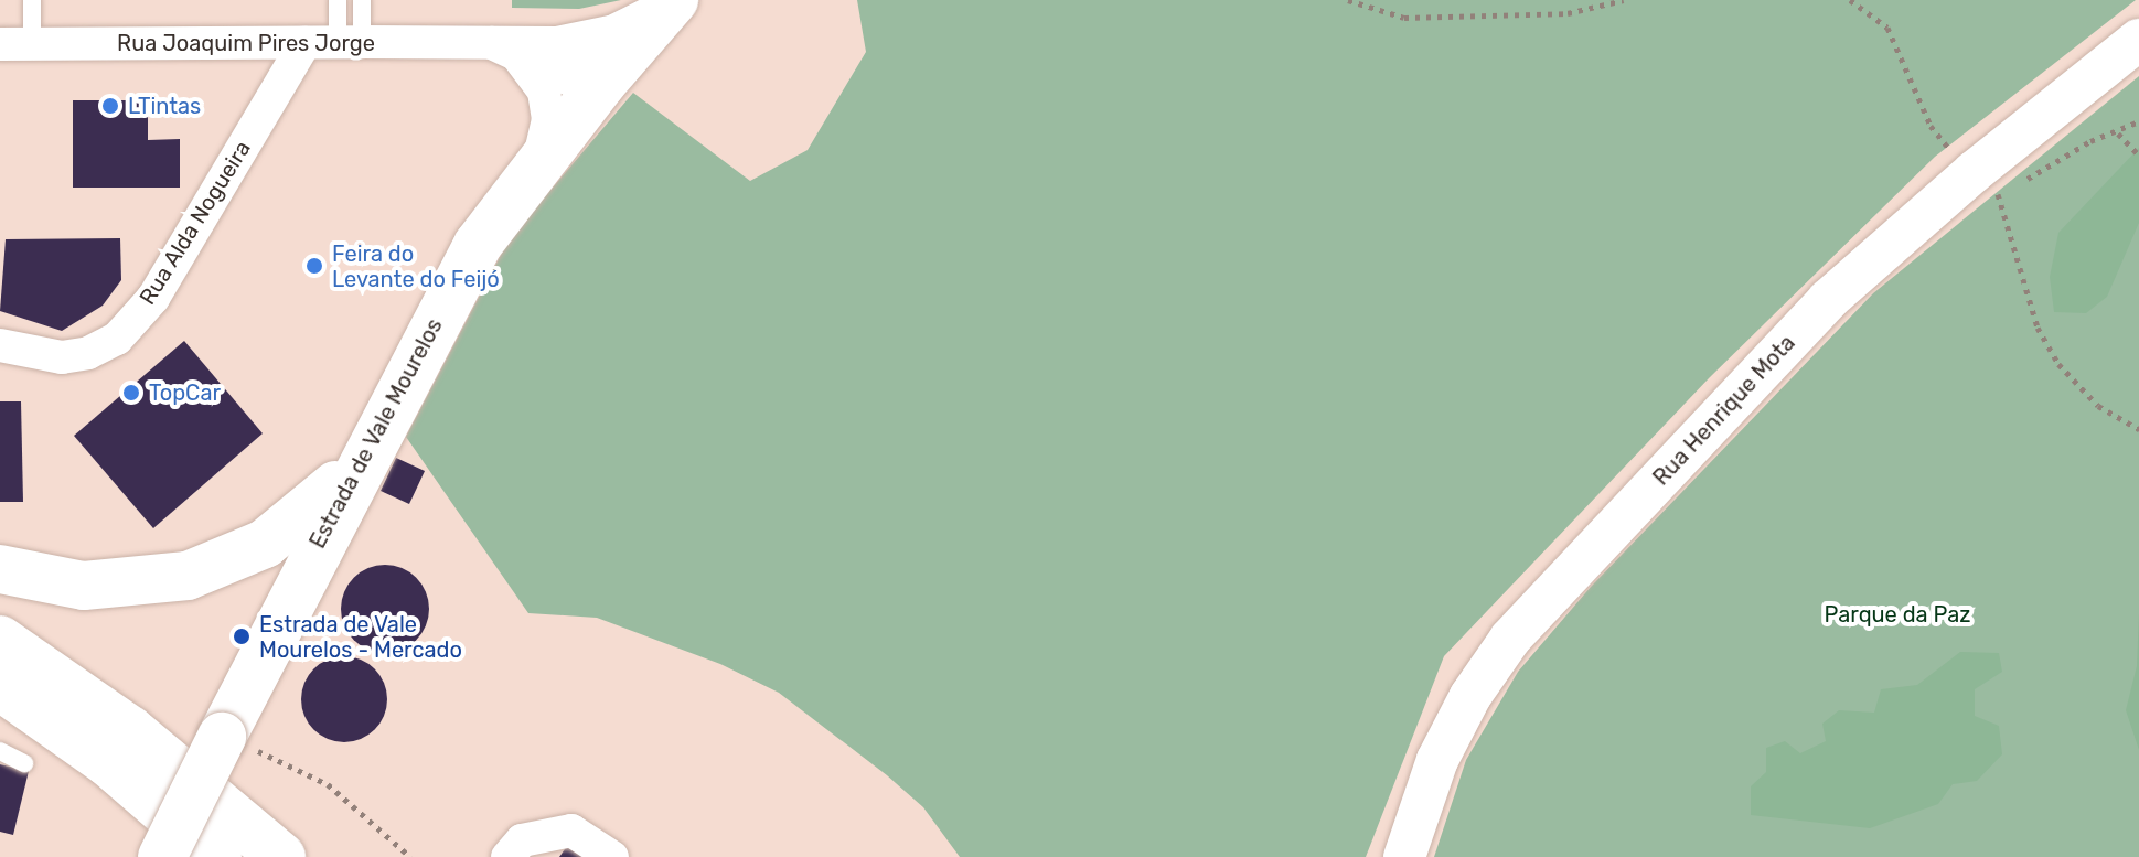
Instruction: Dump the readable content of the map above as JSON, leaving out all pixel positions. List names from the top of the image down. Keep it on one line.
{"streets":{"main road":["Estrada de Vale Mourelos"],"street":["Rua Joaquim Pires Jorge","Rua Alda Nogueira","Rua Henrique Mota"]},"crossings":[["Rua Joaquim Pires Jorge","Rua Alda Nogueira"],["Rua Joaquim Pires Jorge","Estrada de Vale Mourelos"]],"parks":["Parque da Paz"],"places":["LTintas","Feira do Levante do Feijó","TopCar","Estrada de Vale Mourelos - Mercado"]}
